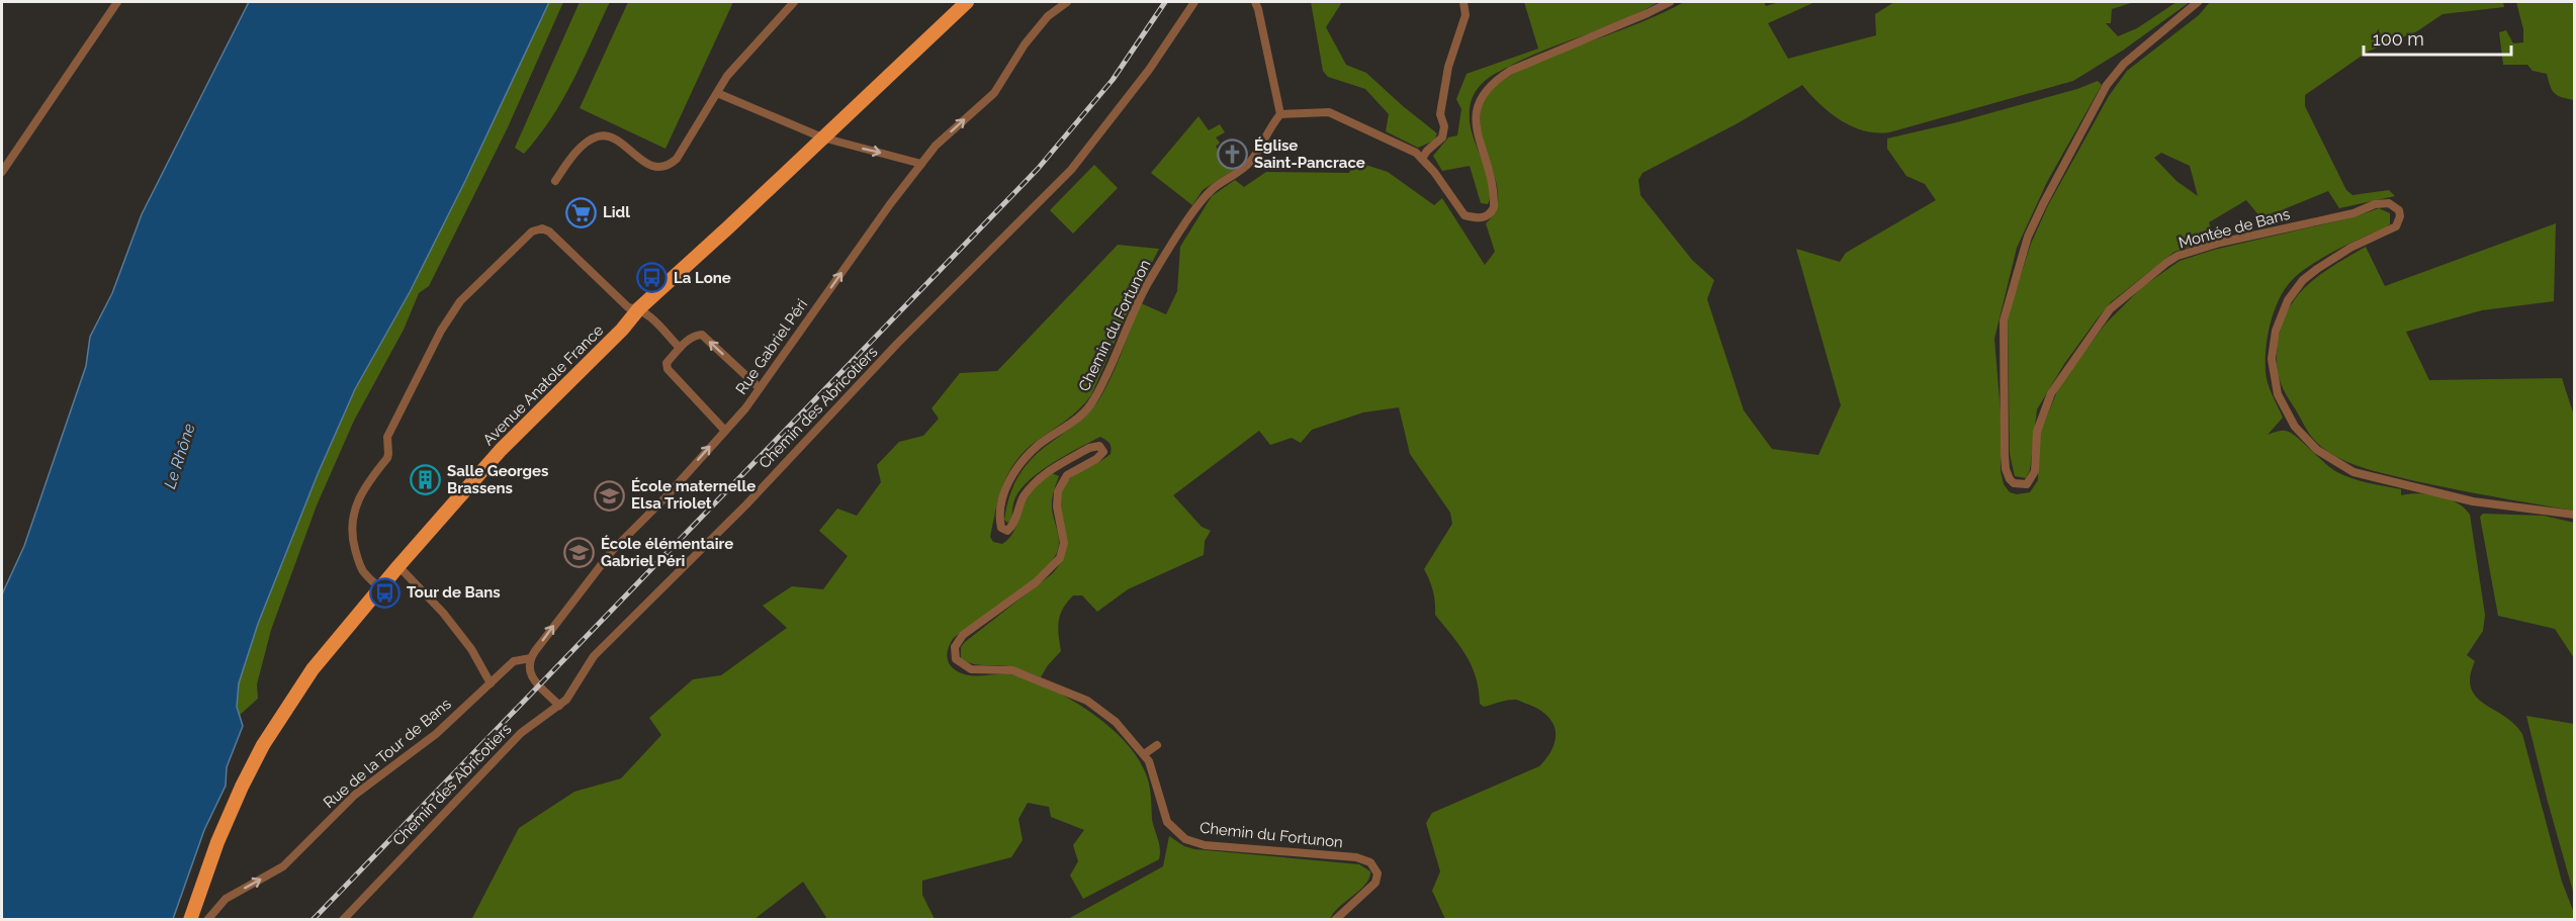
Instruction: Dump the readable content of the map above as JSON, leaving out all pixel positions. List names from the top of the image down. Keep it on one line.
{"streets":{"main road":["Avenue Anatole France"],"street":["Montée de Bans","Chemin du Fortunon","Rue Gabriel Péri","Chemin des Abricotiers","Rue de la Tour de Bans"]},"crossings":[["Rue Gabriel Péri","Rue de la Tour de Bans"]],"one_way":["Rue Gabriel Péri","Rue de la Tour de Bans"],"water":["Le Rhône"],"places":{"church":["Église Saint-Pancrace"],"supermarket":["Lidl"],"bus stop":["La Lone","Tour de Bans"],"building":["Salle Georges Brassens"],"school or university":["École maternelle Elsa Triolet","École élémentaire Gabriel Péri"]},"scale_bar":"100 m"}
